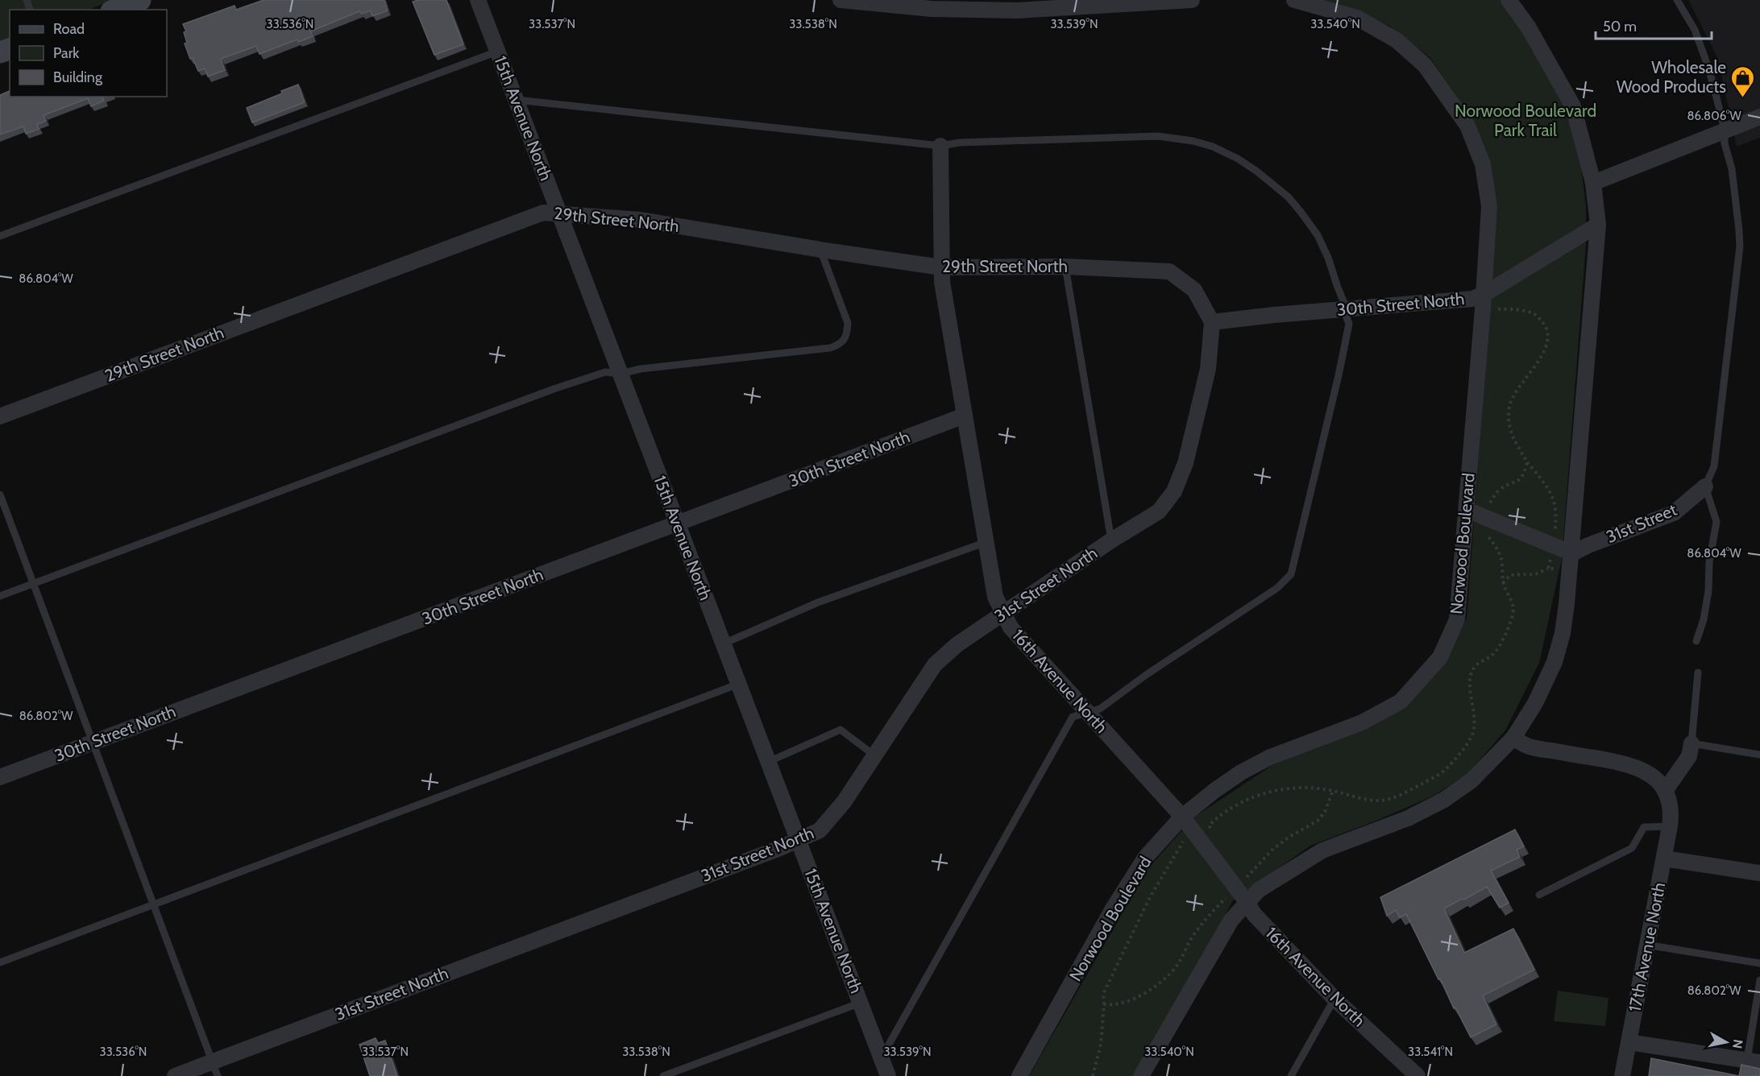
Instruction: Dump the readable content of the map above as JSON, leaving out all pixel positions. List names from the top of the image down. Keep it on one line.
{"streets":{"street":["15th Avenue North","29th Street North","30th Street North","31st Street","Norwood Boulevard","31st Street North","16th Avenue North","17th Avenue North"]},"crossings":[["15th Avenue North","29th Street North"],["15th Avenue North","30th Street North"],["15th Avenue North","31st Street North"],["29th Street North","30th Street North"],["29th Street North","31st Street North"],["29th Street North","16th Avenue North"],["30th Street North","Norwood Boulevard"],["30th Street North","31st Street North"],["30th Street North","16th Avenue North"],["Norwood Boulevard","16th Avenue North"],["31st Street North","16th Avenue North"]],"parks":["Norwood Boulevard Park Trail"],"places":{"shop":["Wholesale Wood Products"]},"legend":["Road","Park","Building"],"scale_bar":"50 m","north":"right","coordinates":["33.536°N","33.537°N","33.538°N","33.539°N","33.540°N","86.806°W","86.804°W","86.802°W","33.541°N"]}
